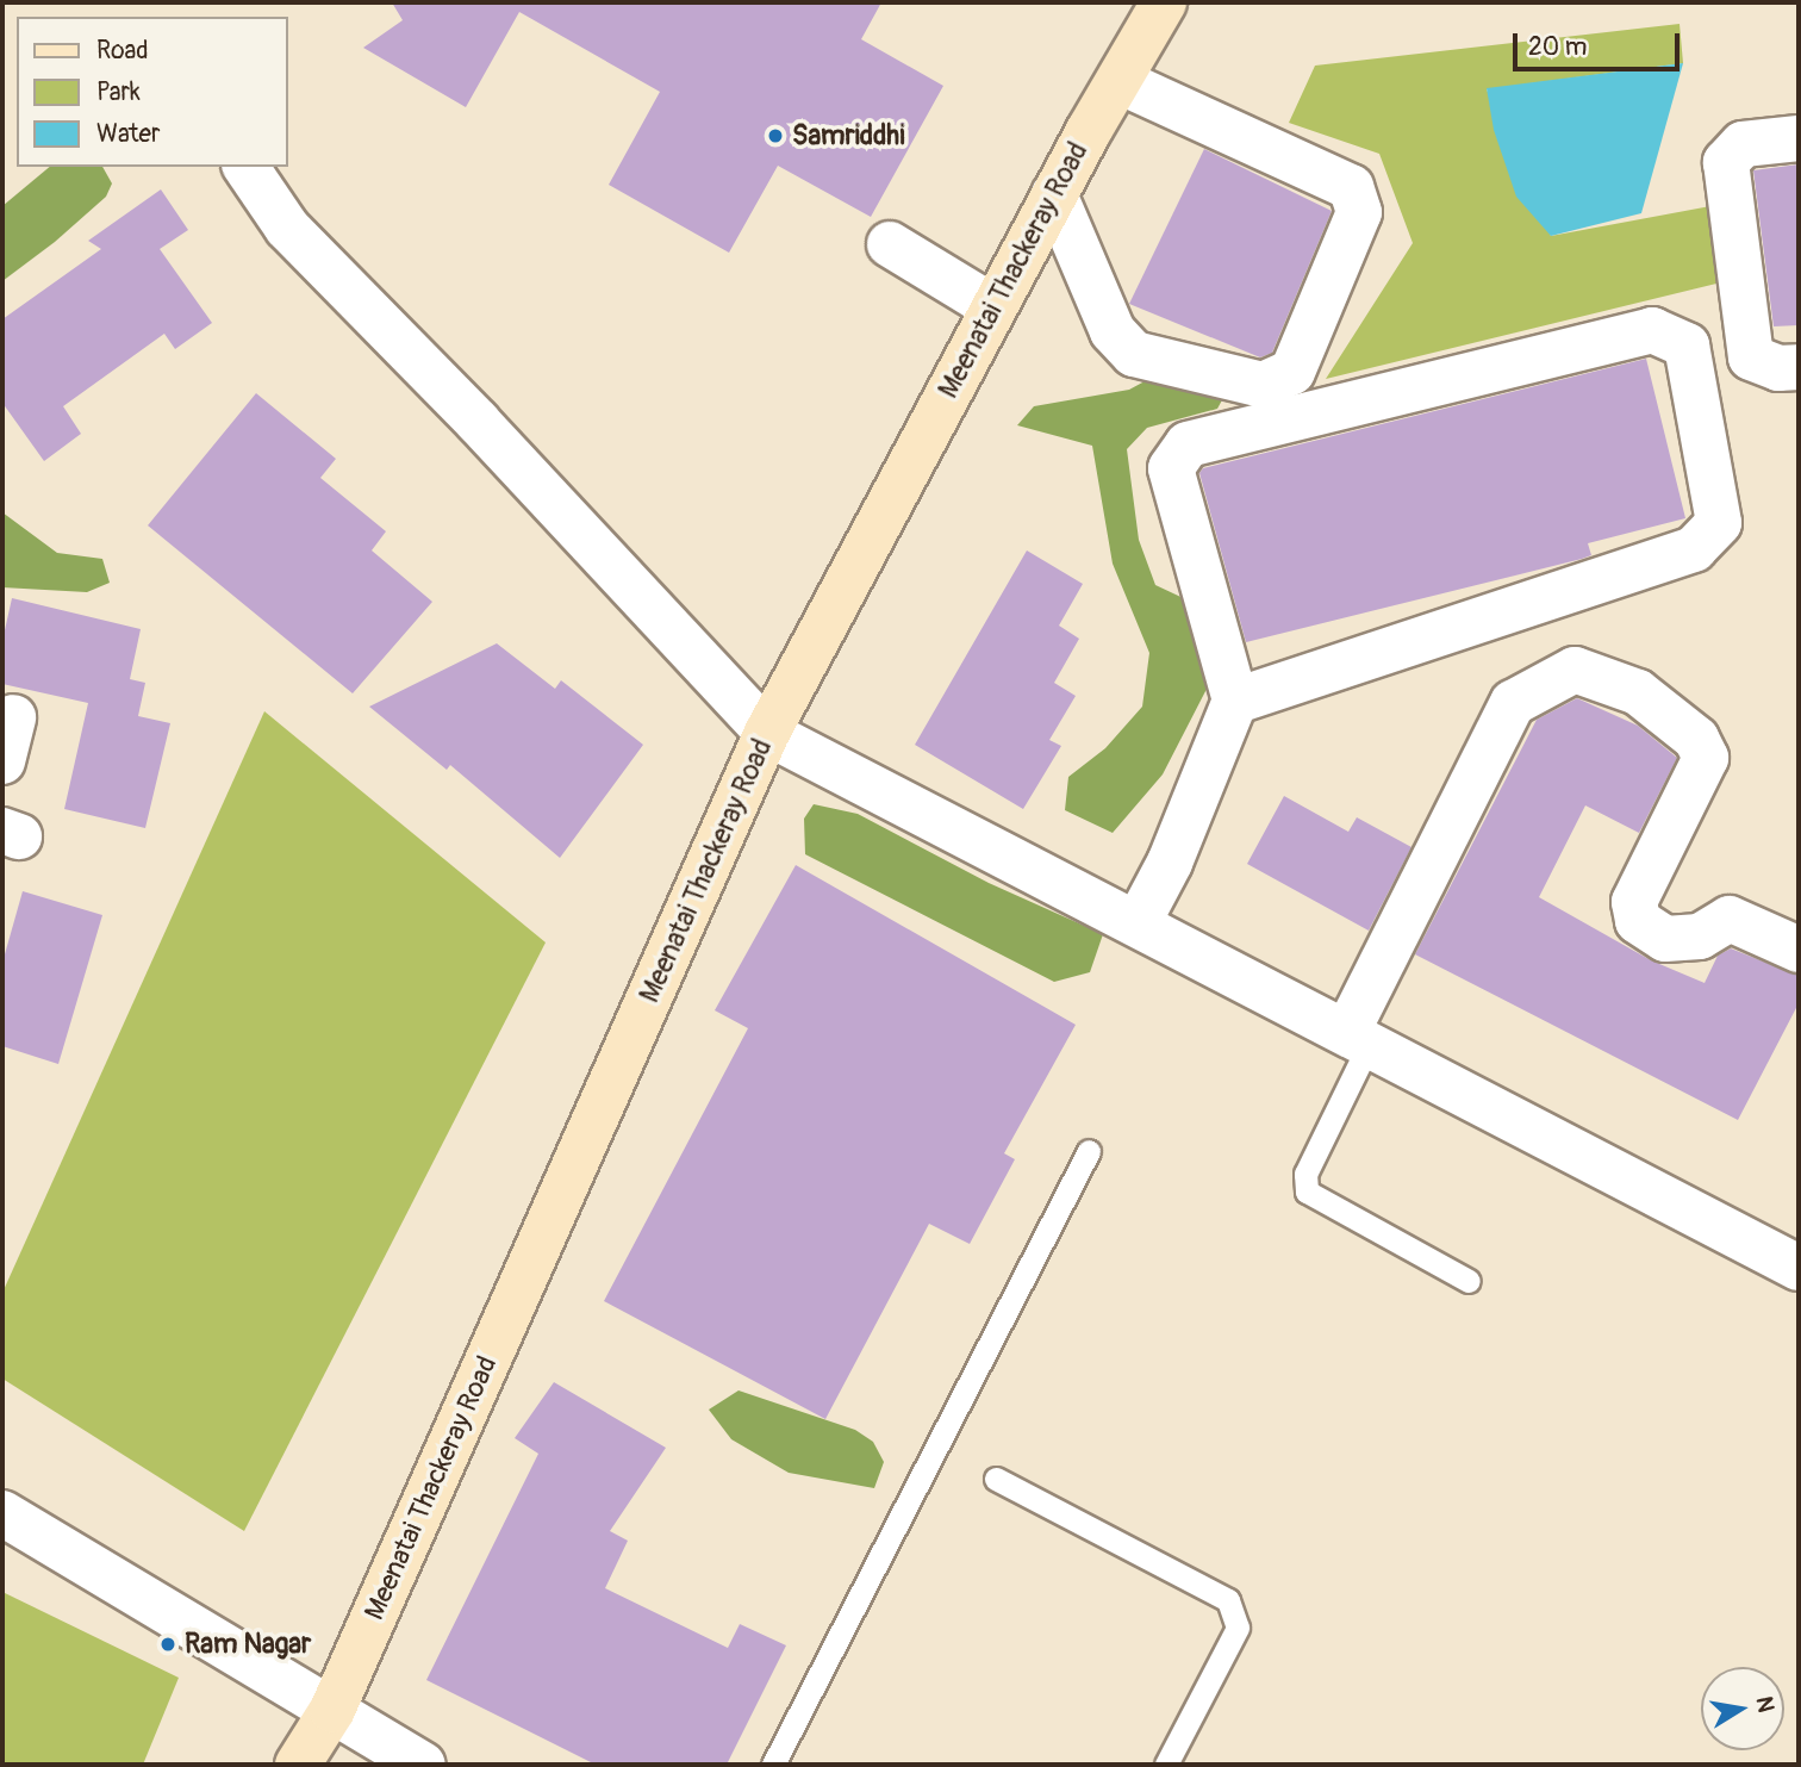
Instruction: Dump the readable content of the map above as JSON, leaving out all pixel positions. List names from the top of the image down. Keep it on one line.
{"streets":{"street":["Meenatai Thackeray Road"]},"places":["Samriddhi","Ram Nagar"],"legend":["Road","Park","Water"],"scale_bar":"20 m","north":"right"}
